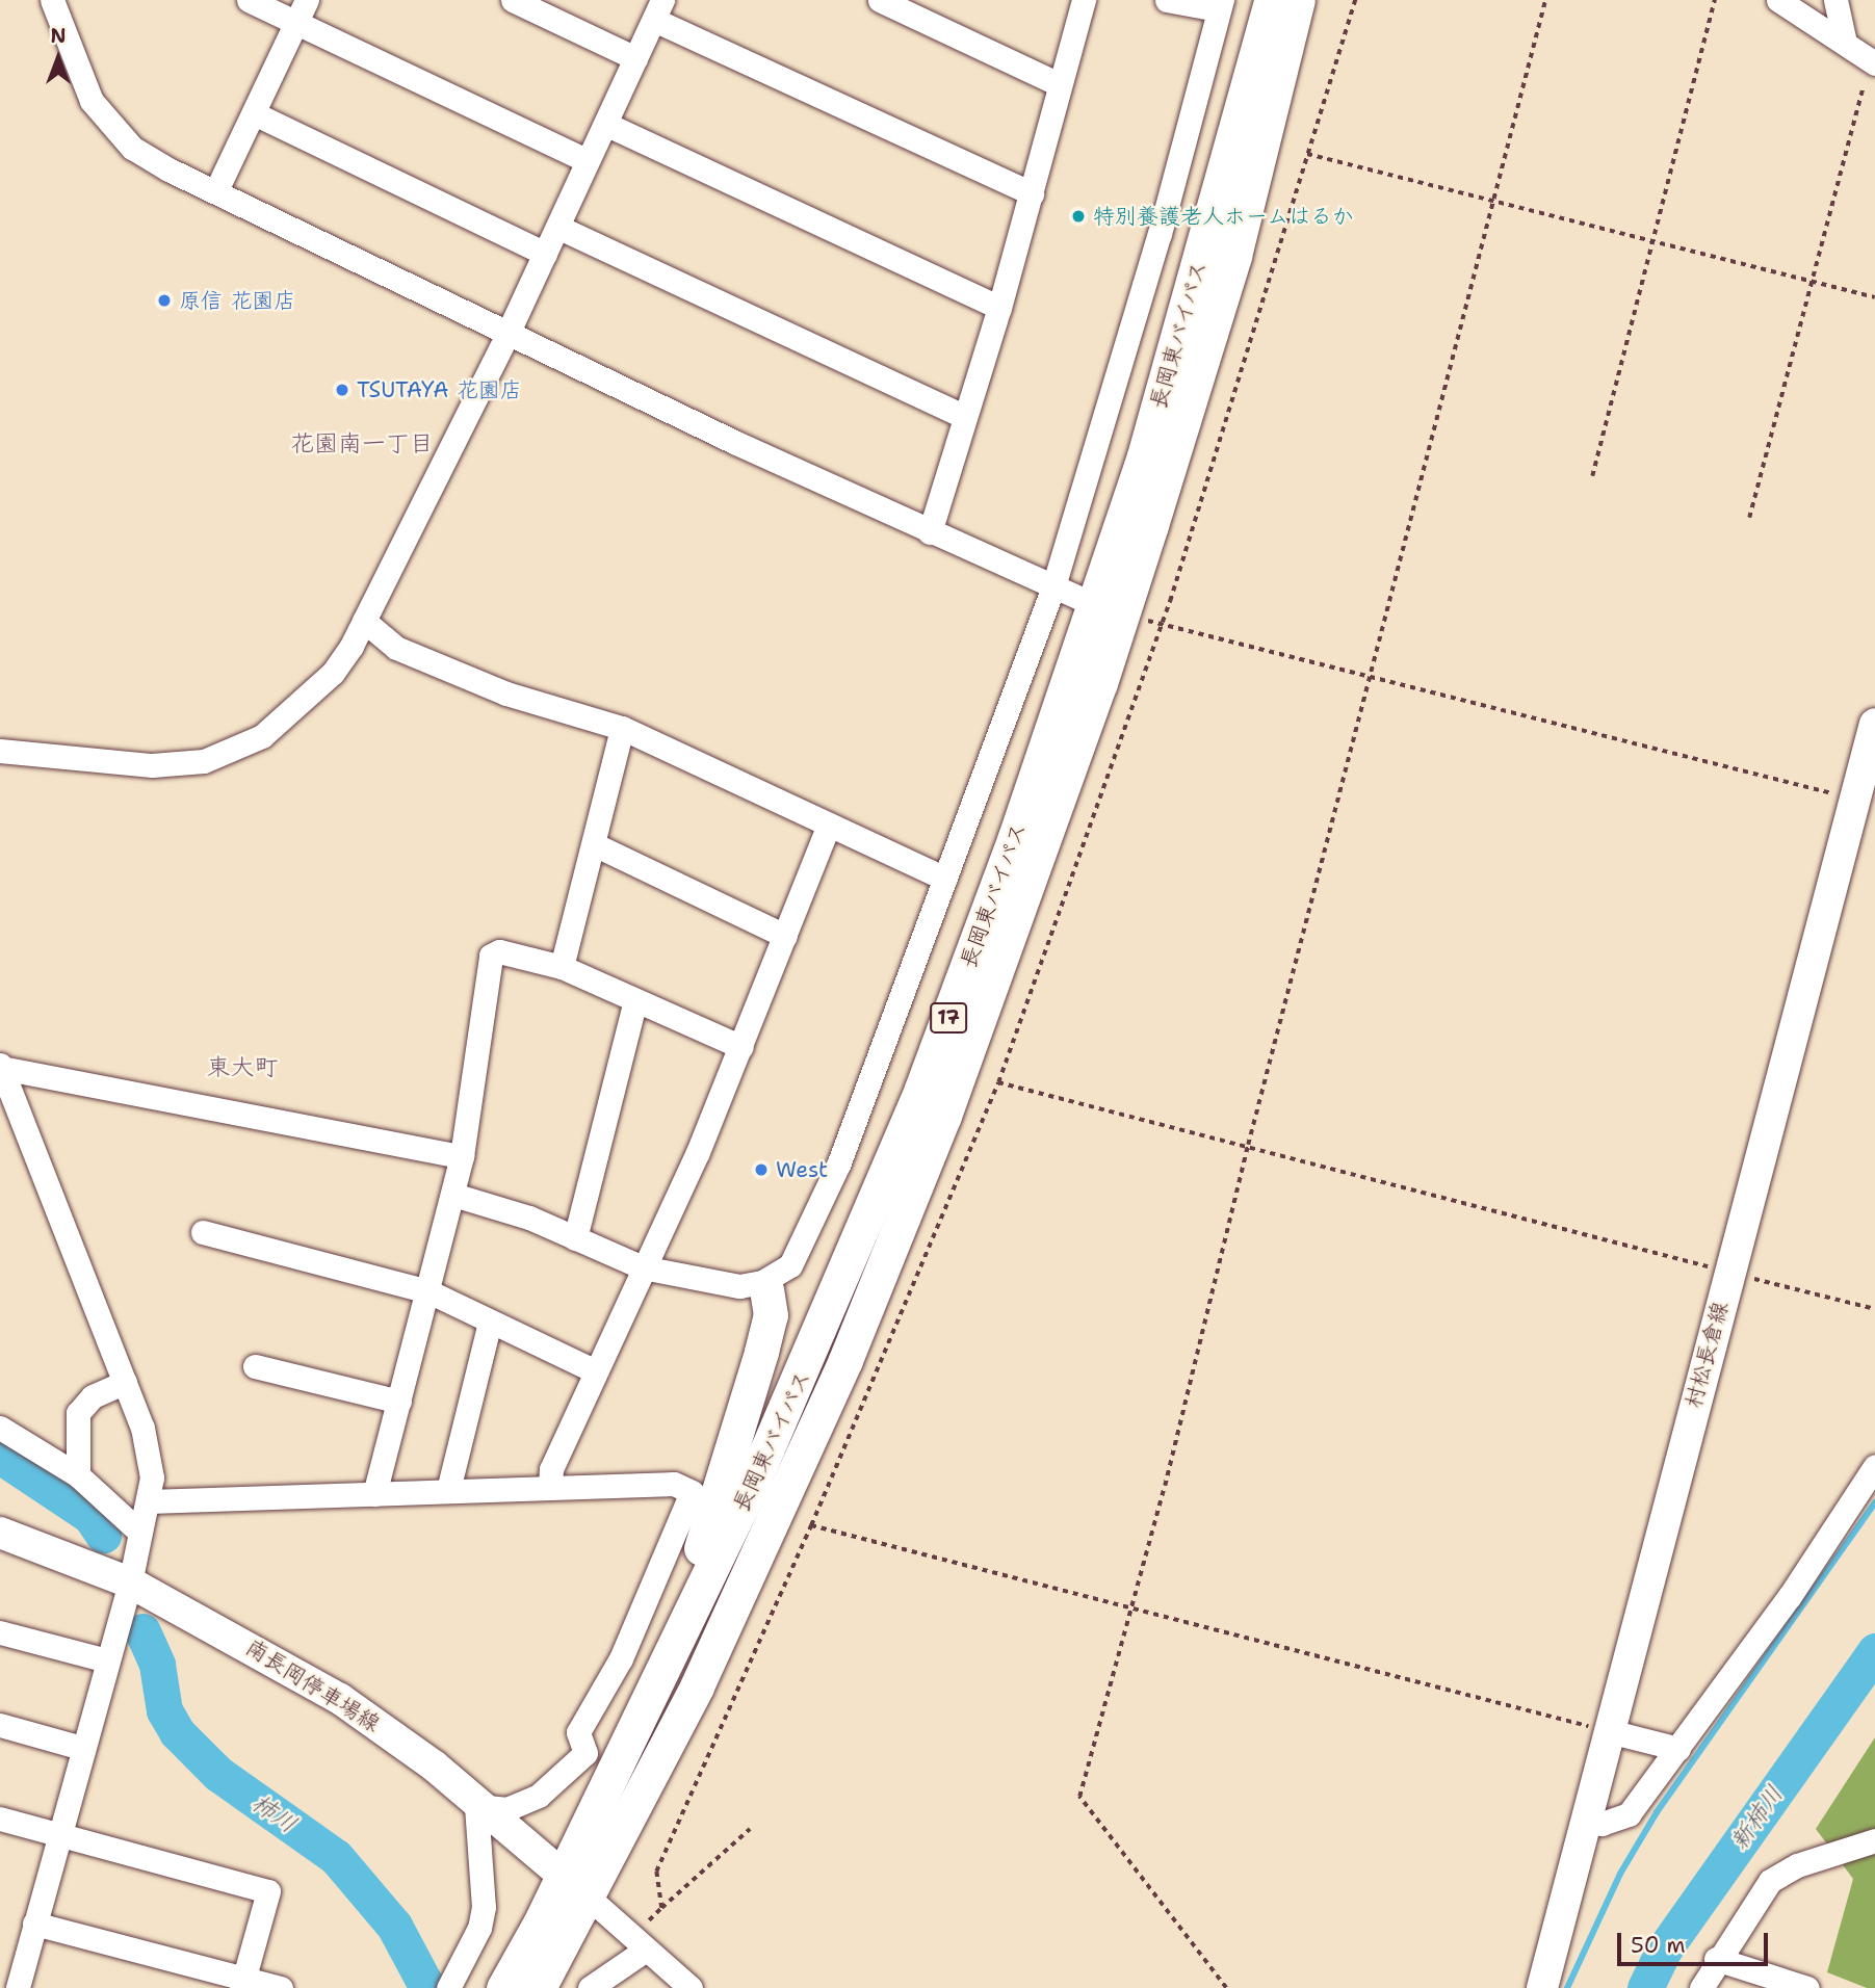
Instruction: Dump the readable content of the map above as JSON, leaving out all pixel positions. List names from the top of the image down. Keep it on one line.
{"streets":{"highway":["長岡東バイパス","17"],"main road":["村松長倉線","南長岡停車場線"]},"crossings":[["長岡東バイパス","南長岡停車場線"]],"districts":["花園南一丁目","東大町"],"water":["柿川","新柿川"],"places":["特別養護老人ホームはるか","原信 花園店","TSUTAYA 花園店","West"],"scale_bar":"50 m","north":"top"}
